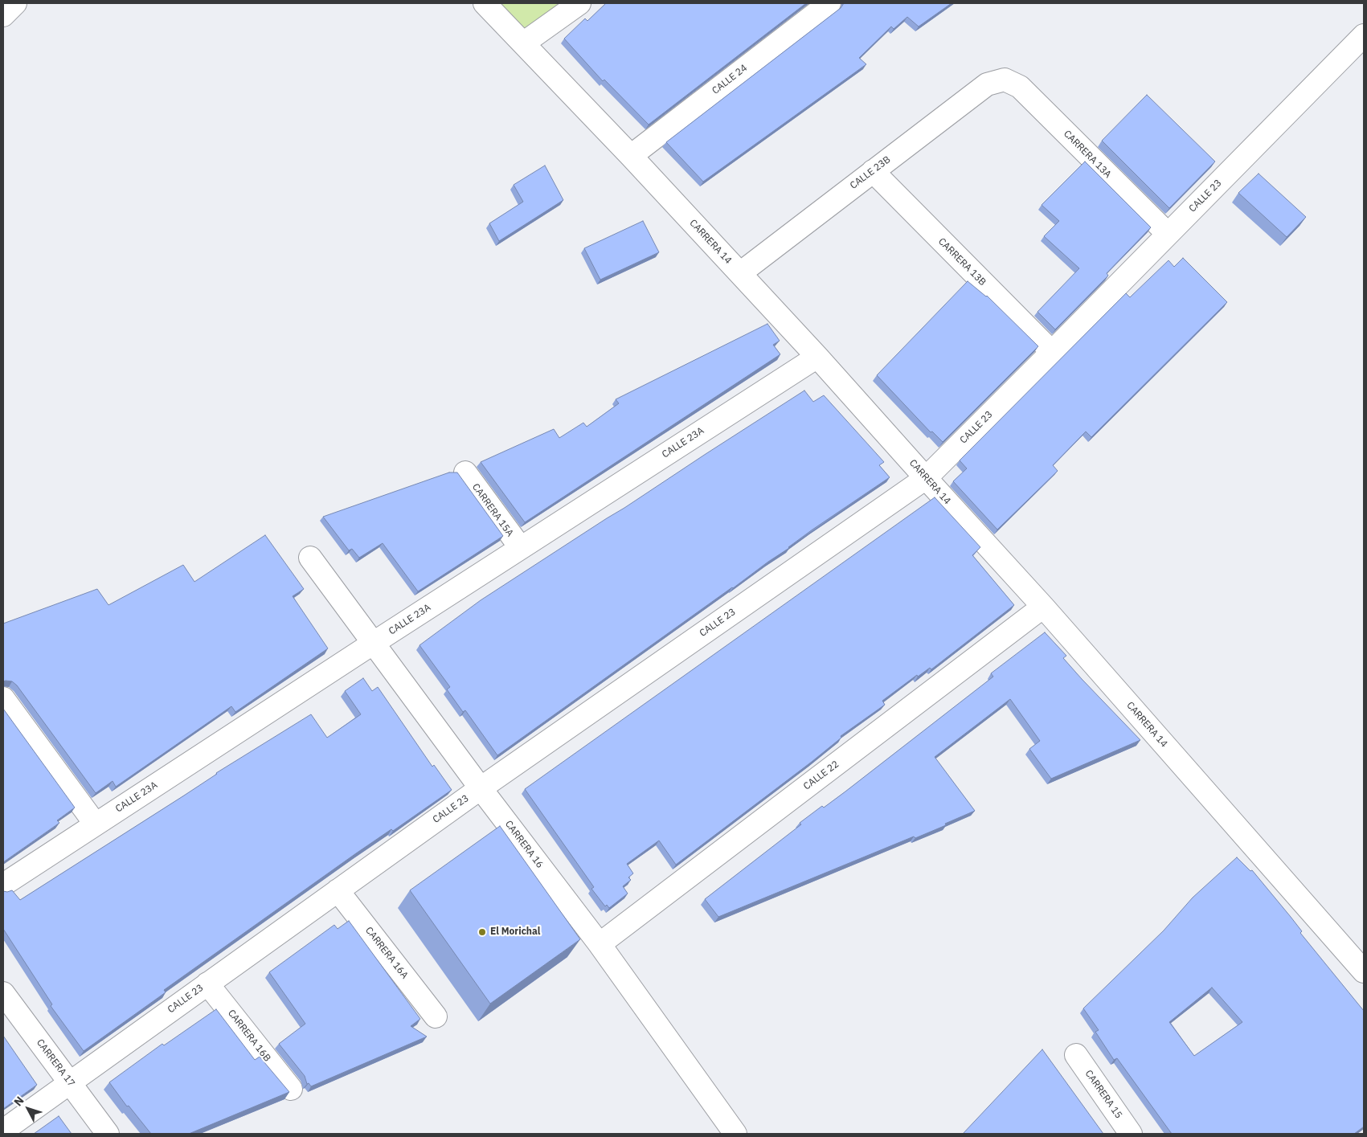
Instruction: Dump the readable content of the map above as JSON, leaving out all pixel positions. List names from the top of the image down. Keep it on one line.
{"streets":{"street":["CALLE 24","CARRERA 13A","CALLE 23B","CALLE 23","CARRERA 14","CARRERA 13B","CALLE 23A","CARRERA 15A","CALLE 22","CARRERA 16","CARRERA 16A","CARRERA 16B","CARRERA 17","CARRERA 15"]},"crossings":[["CALLE 24","CARRERA 14"],["CARRERA 13A","CALLE 23B"],["CARRERA 13A","CALLE 23"],["CALLE 23B","CARRERA 14"],["CALLE 23B","CARRERA 13B"],["CALLE 23","CARRERA 14"],["CALLE 23","CARRERA 13B"],["CALLE 23","CARRERA 16"],["CALLE 23","CARRERA 16A"],["CALLE 23","CARRERA 16B"],["CALLE 23","CARRERA 17"],["CARRERA 14","CALLE 23A"],["CARRERA 14","CALLE 22"],["CALLE 23A","CARRERA 15A"],["CALLE 23A","CARRERA 16"],["CALLE 22","CARRERA 16"]],"places":["El Morichal"],"north":"top left"}
